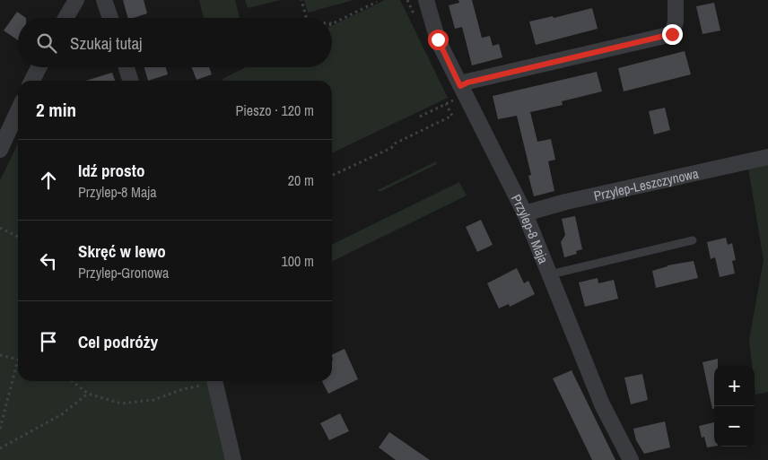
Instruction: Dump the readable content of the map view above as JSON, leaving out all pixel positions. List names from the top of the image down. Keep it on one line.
{"streets":{"street":["Przylep-Leszczynowa","Przylep-8 Maja"]},"crossings":[["Przylep-Leszczynowa","Przylep-8 Maja"]],"page":{"search":"Szukaj tutaj","heading":["2 min","Pieszo · 120 m"],"list":[["Idź prosto","Przylep-8 Maja","20 m"],["Skręć w lewo","Przylep-Gronowa","100 m"],"Cel podróży"],"map_buttons":["+","−"]}}
